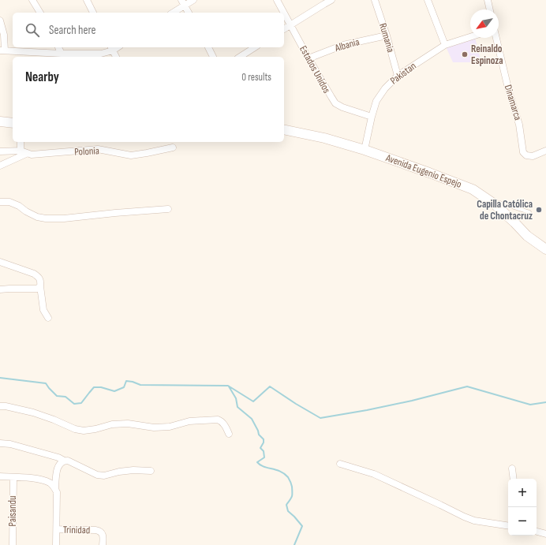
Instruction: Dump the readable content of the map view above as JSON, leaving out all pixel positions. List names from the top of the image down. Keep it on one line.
{"streets":{"main road":["Avenida Eugenio Espejo"],"street":["Rumania","Albania","Estados Unidos","Pakistan","Dinamarca","Polonia","Paisandu","Trinidad"]},"crossings":[["Rumania","Albania"],["Rumania","Pakistan"],["Albania","Estados Unidos"],["Estados Unidos","Pakistan"],["Pakistan","Avenida Eugenio Espejo"]],"places":["Reinaldo Espinoza","Capilla Católica de Chontacruz"],"north":"bottom left","page":{"search":"Search here","heading":["Nearby","0 results"],"map_buttons":["+","−"]}}
